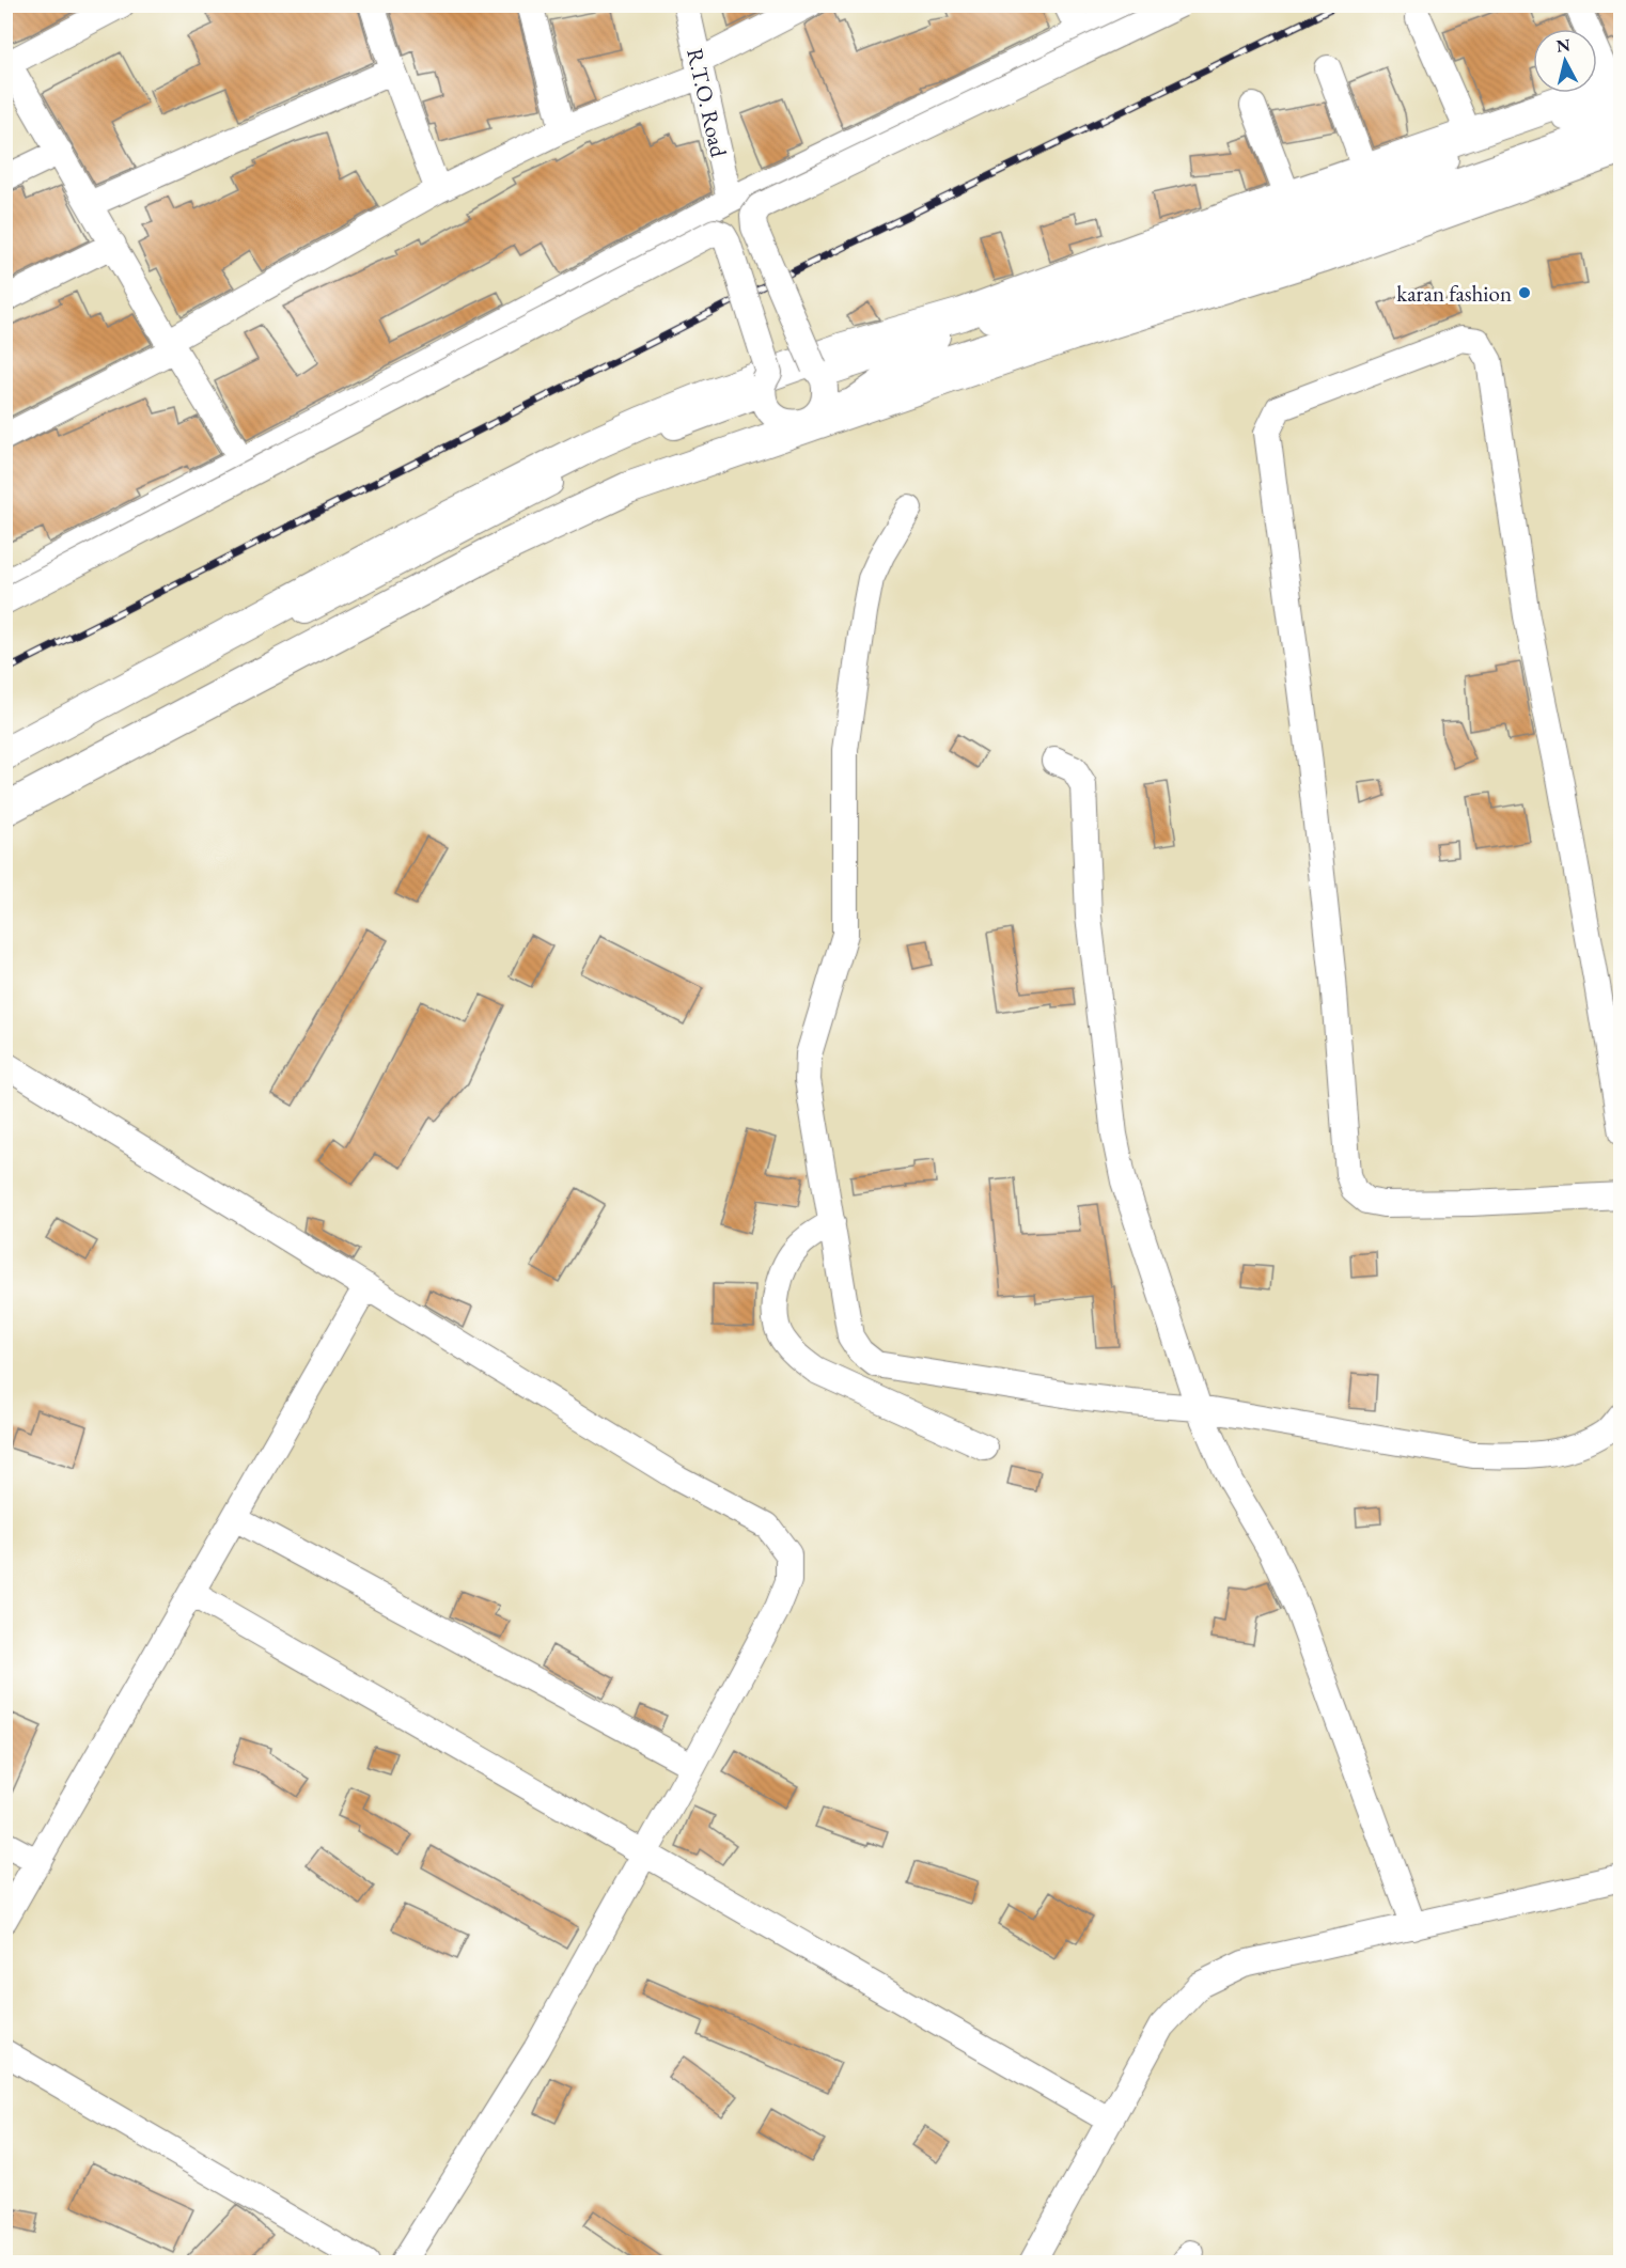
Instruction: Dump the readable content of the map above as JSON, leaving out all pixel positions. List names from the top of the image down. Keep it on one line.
{"streets":{"street":["R.T.O. Road"]},"places":["karan fashion"],"north":"top"}
